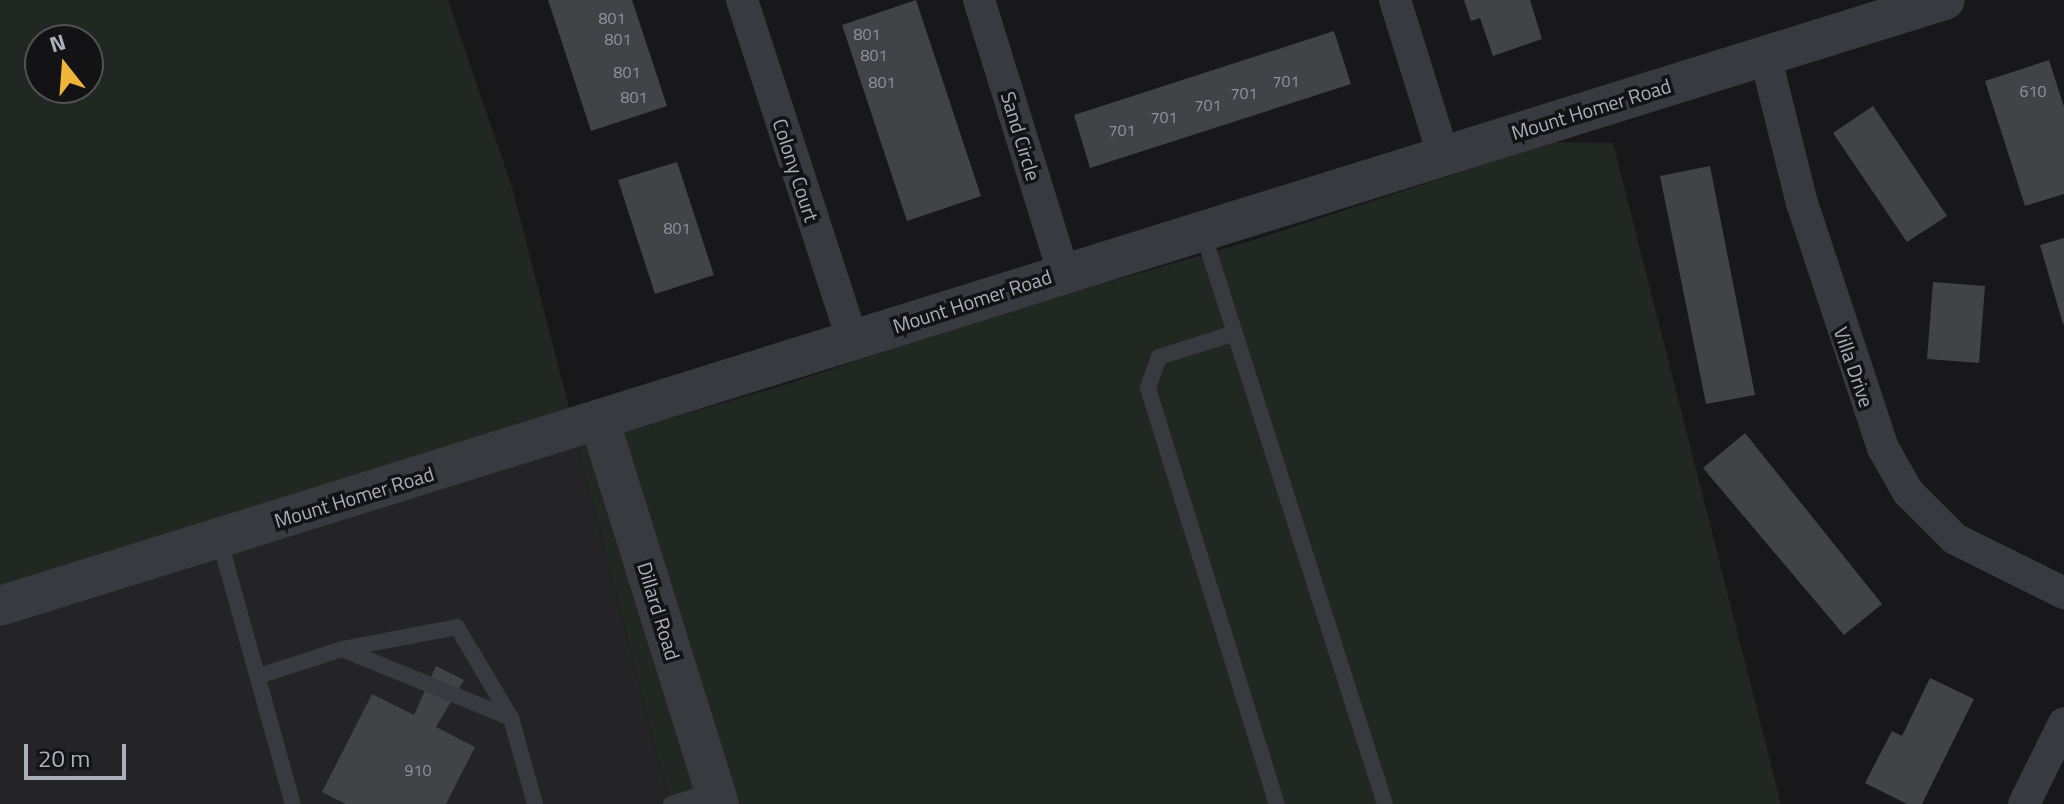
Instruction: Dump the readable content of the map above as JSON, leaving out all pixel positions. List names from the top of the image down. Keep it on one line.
{"streets":{"street":["Mount Homer Road","Sand Circle","Colony Court","Villa Drive","Dillard Road"]},"crossings":[["Mount Homer Road","Sand Circle"],["Mount Homer Road","Colony Court"],["Mount Homer Road","Villa Drive"],["Mount Homer Road","Dillard Road"]],"house_numbers":["801","801","801","801","801","701","801","610","701","801","701","701","701","801","910"],"scale_bar":"20 m","north":"top"}
